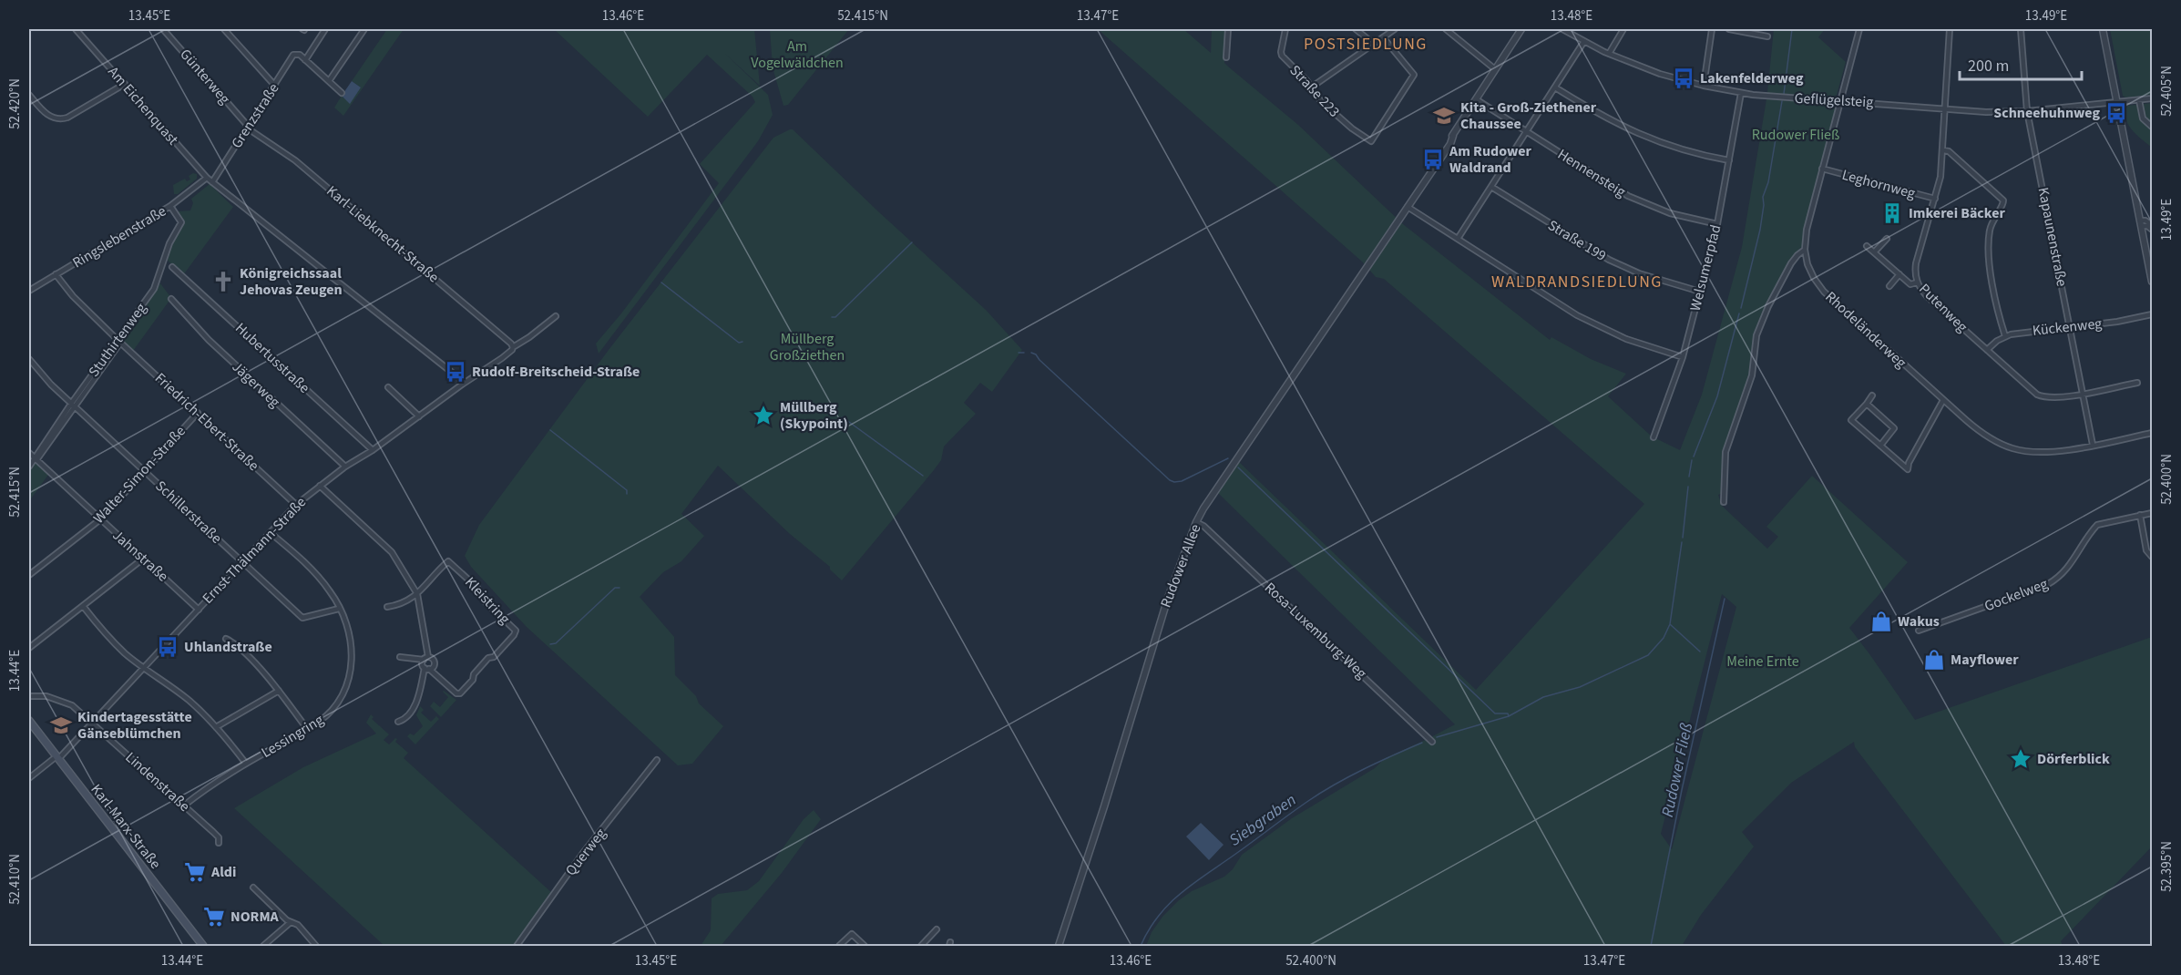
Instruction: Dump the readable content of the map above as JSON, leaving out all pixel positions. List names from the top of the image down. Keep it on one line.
{"streets":{"main road":["Karl-Marx-Straße"],"street":["Günterweg","Straße 223","Geflügelsteig","Am Eichenquast","Grenzstraße","Hennensteig","Leghornweg","Karl-Liebknecht-Straße","Ringslebenstraße","Kapaunenstraße","Straße 199","Welsumerpfad","Putenweg","Kückenweg","Rhodeländerweg","Stuthirtenweg","Hubertusstraße","Jägerweg","Friedrich-Ebert-Straße","Walter-Simon-Straße","Schillerstraße","Ernst-Thälmann-Straße","Jahnstraße","Rudower Allee","Gockelweg","Kleistring","Rosa-Luxemburg-Weg","Lessingring","Lindenstraße","Querweg"]},"crossings":[["Günterweg","Grenzstraße"],["Günterweg","Karl-Liebknecht-Straße"],["Geflügelsteig","Kapaunenstraße"],["Geflügelsteig","Welsumerpfad"],["Geflügelsteig","Putenweg"],["Geflügelsteig","Rhodeländerweg"],["Am Eichenquast","Grenzstraße"],["Am Eichenquast","Ringslebenstraße"],["Grenzstraße","Karl-Liebknecht-Straße"],["Grenzstraße","Ringslebenstraße"],["Hennensteig","Welsumerpfad"],["Hennensteig","Rudower Allee"],["Leghornweg","Putenweg"],["Leghornweg","Rhodeländerweg"],["Karl-Liebknecht-Straße","Ernst-Thälmann-Straße"],["Ringslebenstraße","Stuthirtenweg"],["Ringslebenstraße","Friedrich-Ebert-Straße"],["Kapaunenstraße","Putenweg"],["Kapaunenstraße","Kückenweg"],["Kapaunenstraße","Rhodeländerweg"],["Straße 199","Welsumerpfad"],["Putenweg","Kückenweg"],["Stuthirtenweg","Friedrich-Ebert-Straße"],["Stuthirtenweg","Schillerstraße"],["Stuthirtenweg","Jahnstraße"],["Hubertusstraße","Ernst-Thälmann-Straße"],["Jägerweg","Ernst-Thälmann-Straße"],["Friedrich-Ebert-Straße","Walter-Simon-Straße"],["Friedrich-Ebert-Straße","Ernst-Thälmann-Straße"],["Walter-Simon-Straße","Schillerstraße"],["Walter-Simon-Straße","Jahnstraße"],["Schillerstraße","Ernst-Thälmann-Straße"],["Schillerstraße","Lessingring"],["Ernst-Thälmann-Straße","Jahnstraße"],["Ernst-Thälmann-Straße","Lessingring"],["Ernst-Thälmann-Straße","Lindenstraße"],["Ernst-Thälmann-Straße","Karl-Marx-Straße"],["Rudower Allee","Rosa-Luxemburg-Weg"],["Lessingring","Lindenstraße"]],"districts":["POSTSIEDLUNG","WALDRANDSIEDLUNG"],"water":["Rudower Fließ","Siebgraben"],"parks":["Am Vogelwäldchen","Rudower Fließ","Müllberg Großziethen","Meine Ernte"],"places":{"bus stop":["Lakenfelderweg","Schneehuhnweg","Am Rudower Waldrand","Rudolf-Breitscheid-Straße","Uhlandstraße"],"school or university":["Kita - Groß-Ziethener Chaussee","Kindertagesstätte Gänseblümchen"],"building":["Imkerei Bäcker"],"church":["Königreichssaal Jehovas Zeugen"],"place":["Müllberg (Skypoint)","Dörferblick"],"shop":["Wakus","Mayflower"],"supermarket":["Aldi","NORMA"]},"scale_bar":"200 m","coordinates":["13.45°E","13.46°E","52.415°N","13.47°E","13.48°E","13.49°E","52.405°N","52.420°N","52.400°N","13.44°E","52.395°N","52.410°N"]}
